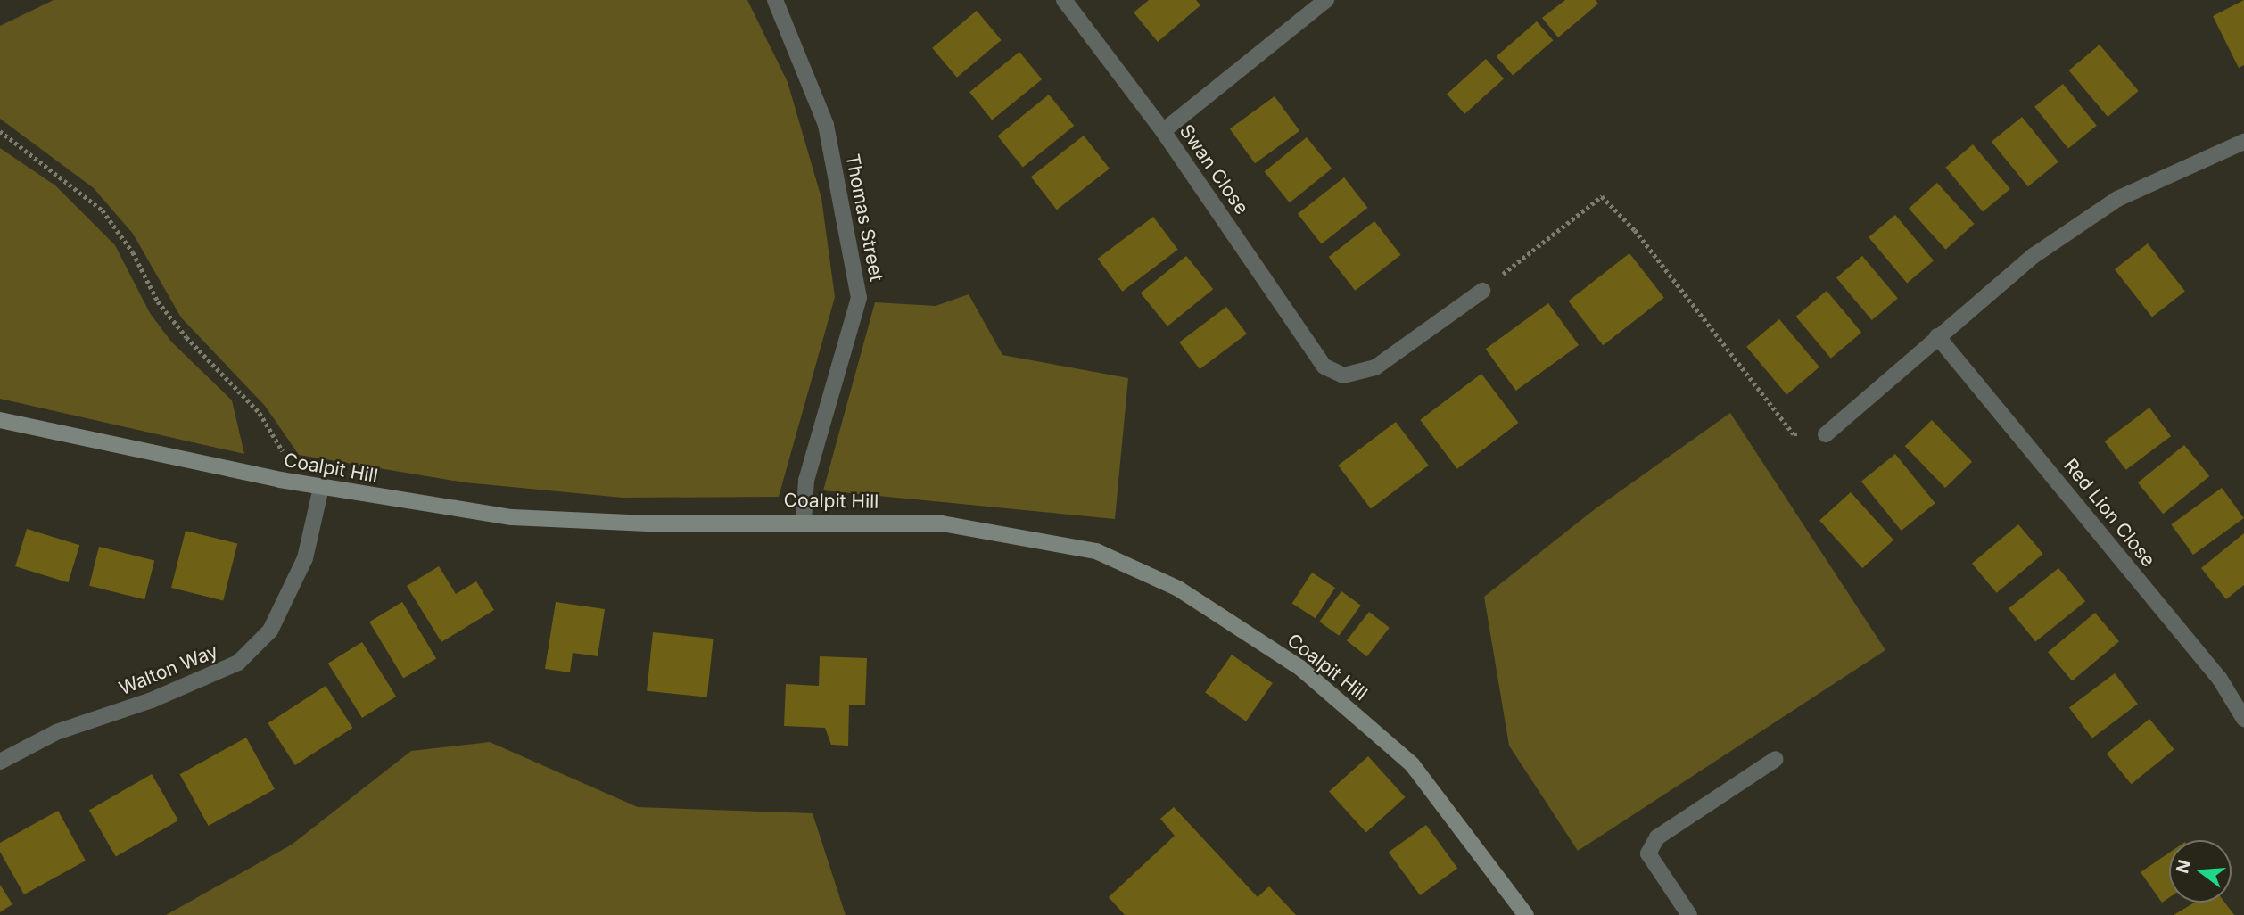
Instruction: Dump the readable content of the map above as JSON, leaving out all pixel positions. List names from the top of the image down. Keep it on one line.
{"streets":{"street":["Swan Close","Thomas Street","Coalpit Hill","Red Lion Close","Walton Way"]},"crossings":[["Thomas Street","Coalpit Hill"],["Coalpit Hill","Walton Way"]],"north":"left"}
